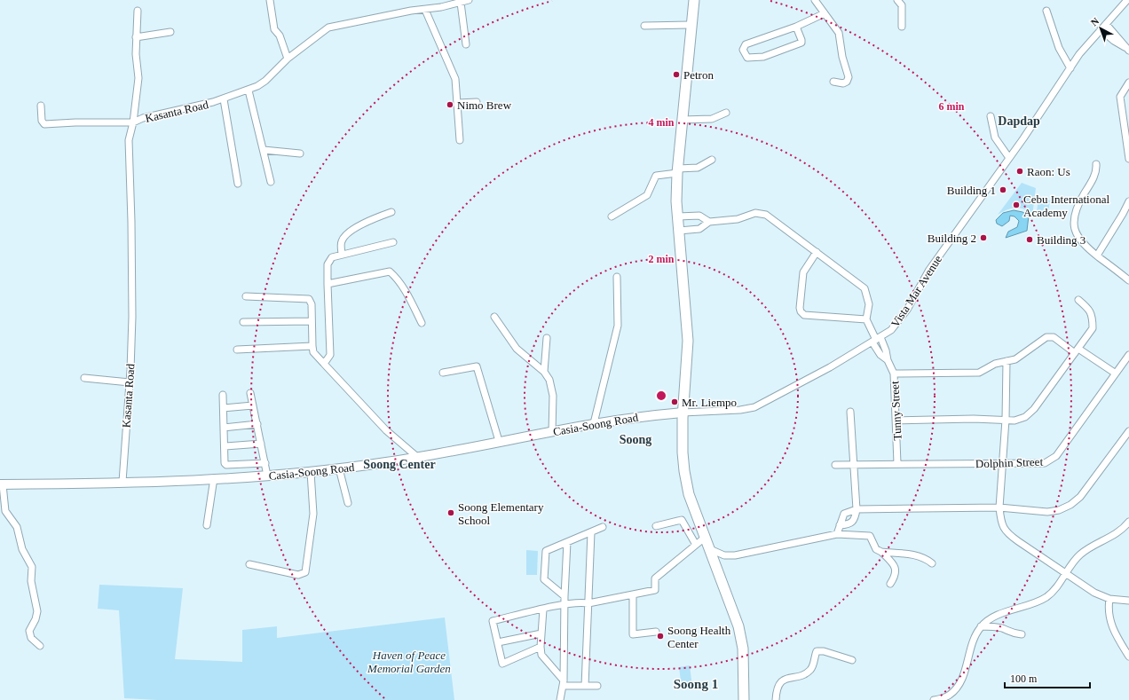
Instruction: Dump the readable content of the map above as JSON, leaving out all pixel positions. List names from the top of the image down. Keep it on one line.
{"streets":{"street":["Kasanta Road","Vista Mar Avenue","Tunny Street","Casia-Soong Road","Dolphin Street"]},"crossings":[["Kasanta Road","Casia-Soong Road"],["Vista Mar Avenue","Tunny Street"],["Vista Mar Avenue","Casia-Soong Road"],["Tunny Street","Dolphin Street"]],"districts":["Dapdap","Soong","Soong Center","Soong 1"],"parks":["Haven of Peace Memorial Garden"],"places":["Petron","Nimo Brew","Raon: Us","Building 1","Cebu International Academy","Building 2","Building 3","Mr. Liempo","Soong Elementary School","Soong Health Center"],"scale_bar":"100 m","north":"top left","rings":["6 min","4 min","2 min"]}
